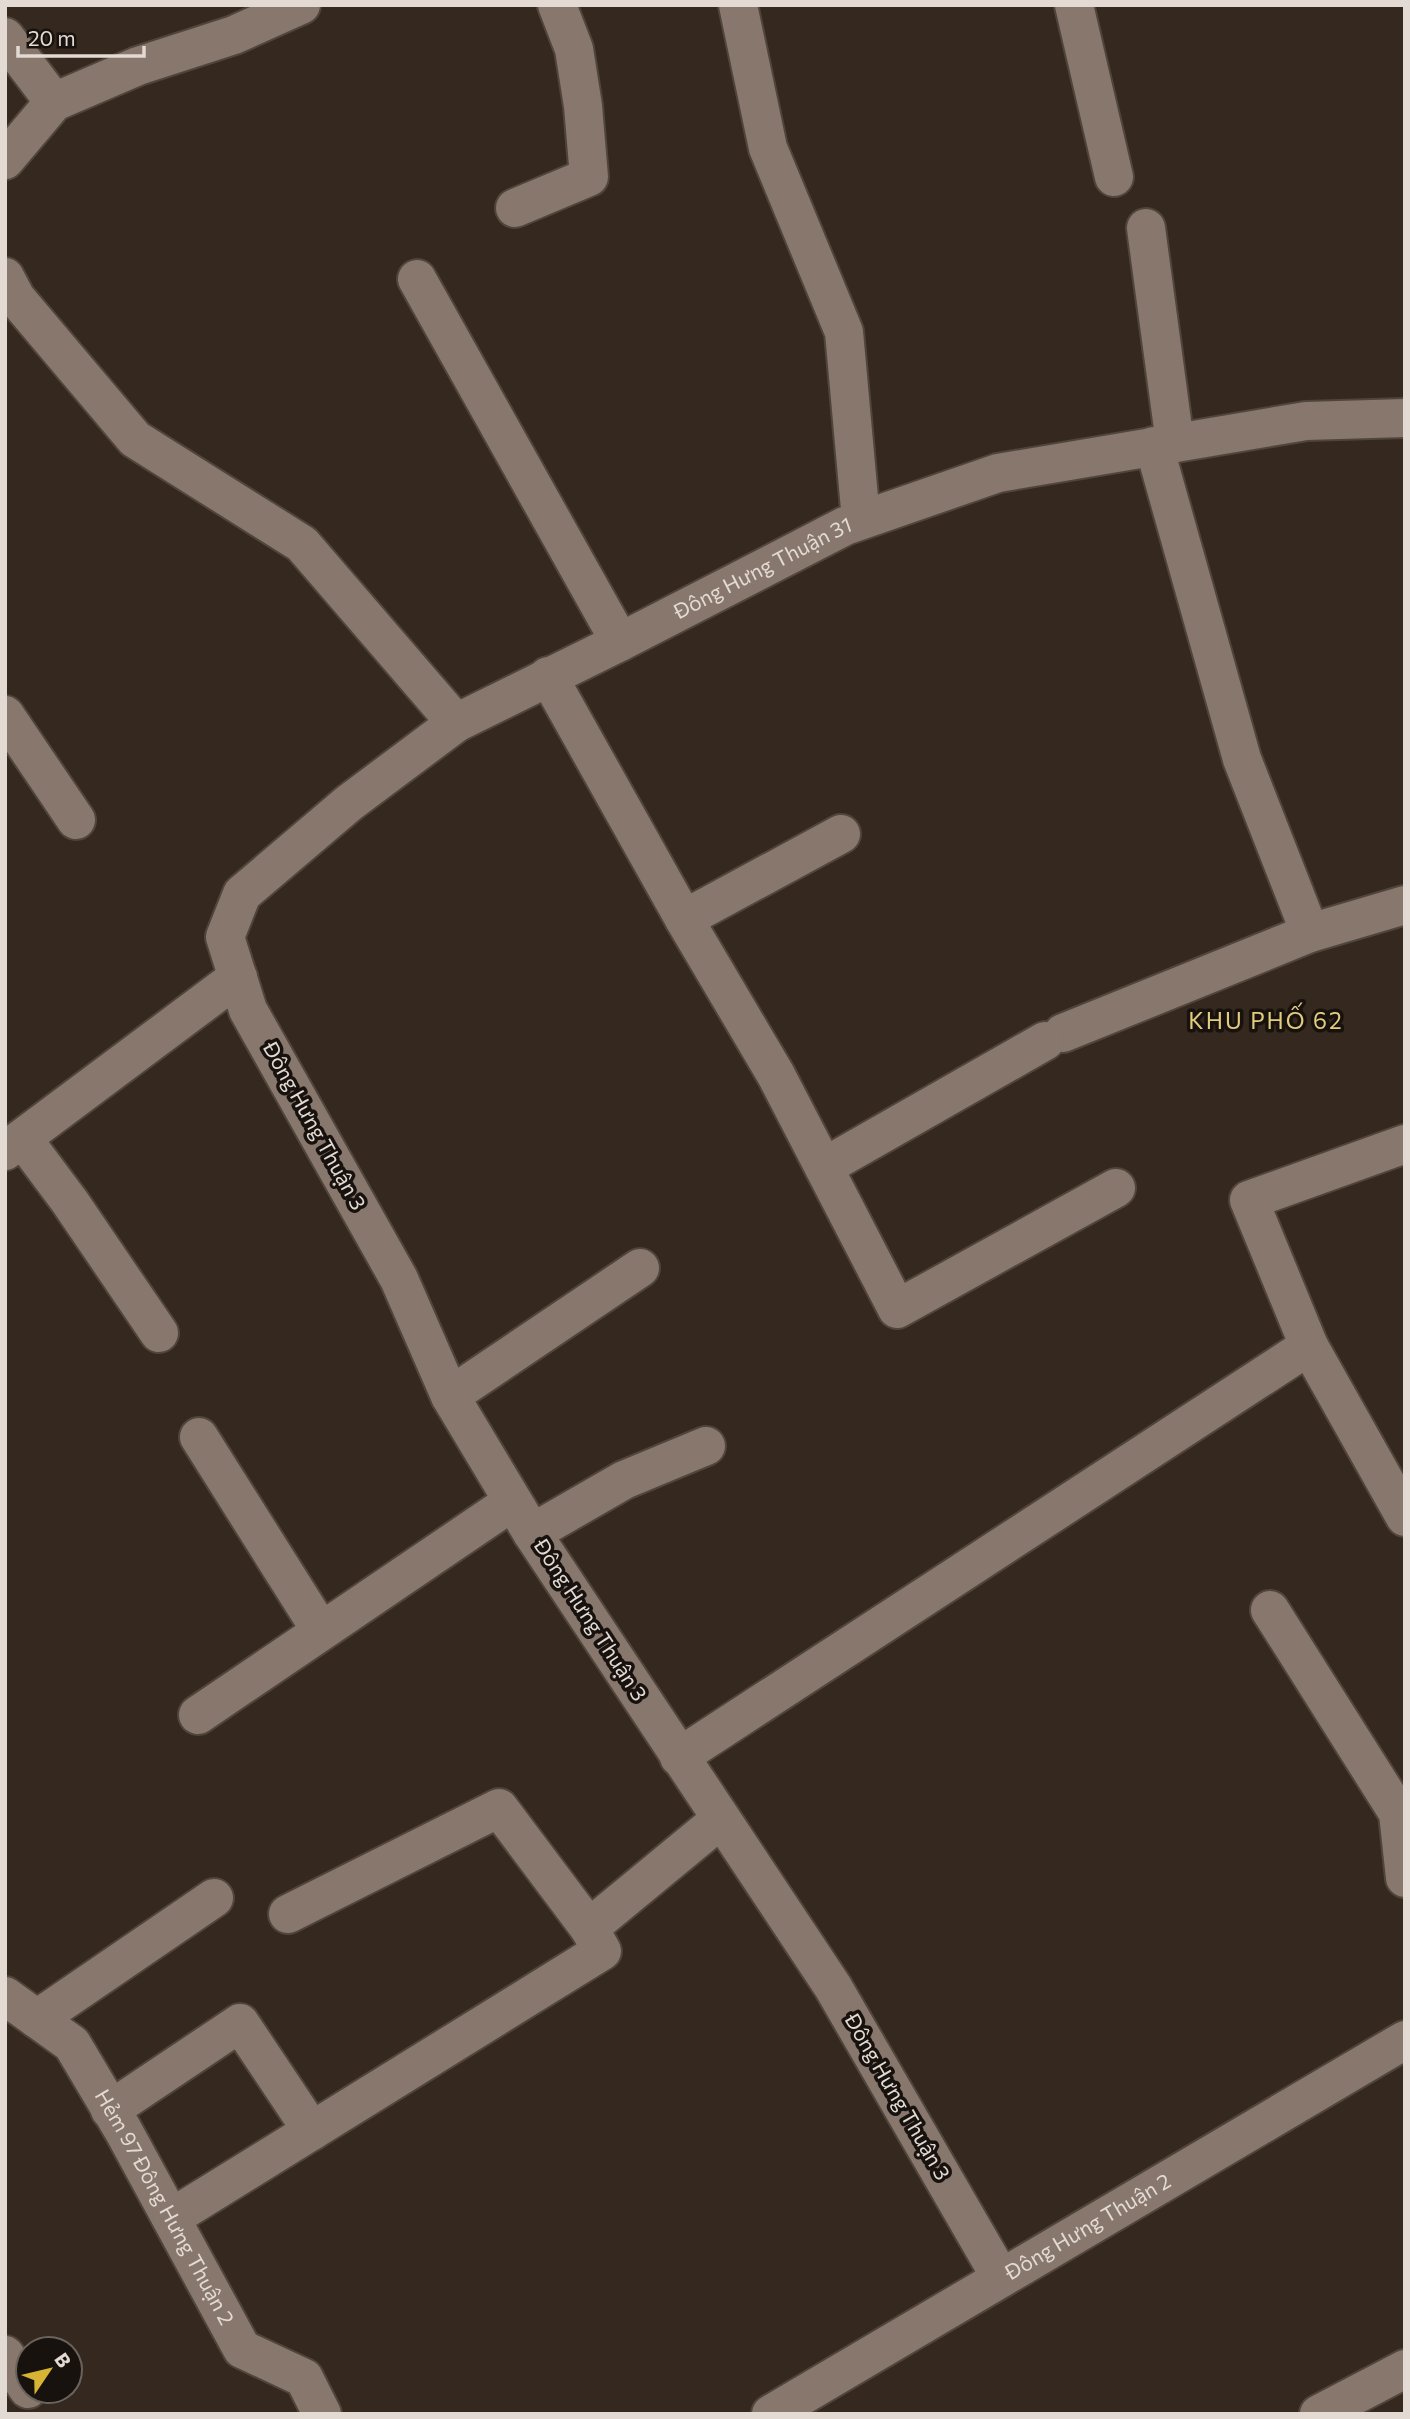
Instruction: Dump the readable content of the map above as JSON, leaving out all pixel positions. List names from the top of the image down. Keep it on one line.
{"streets":{"street":["Đông Hưng Thuận 31","Đông Hưng Thuận 3","Hẻm 97 Đông Hưng Thuận 2","Đông Hưng Thuận 2"]},"crossings":[["Đông Hưng Thuận 31","Đông Hưng Thuận 3"],["Đông Hưng Thuận 3","Đông Hưng Thuận 2"]],"districts":["KHU PHỐ 62"],"scale_bar":"20 m","north":"top right"}
